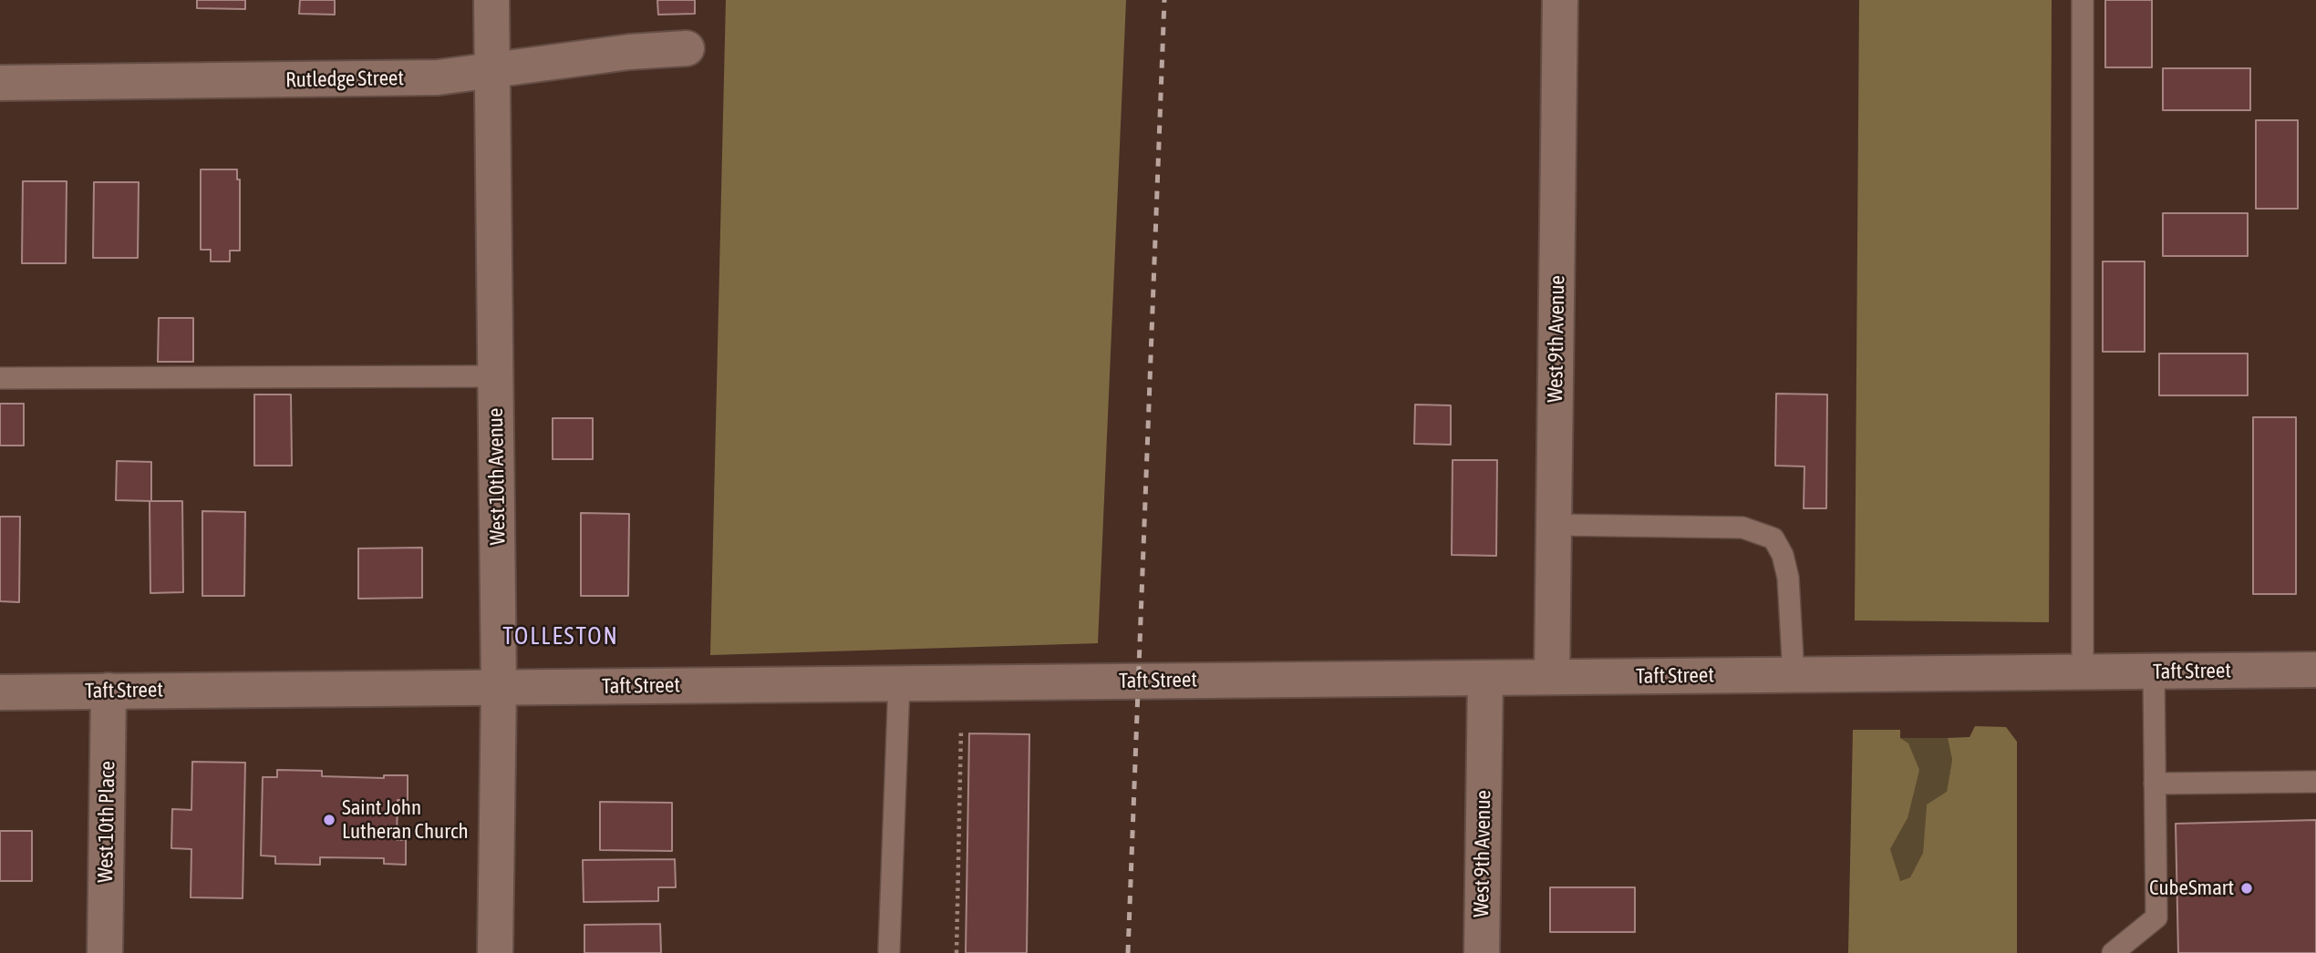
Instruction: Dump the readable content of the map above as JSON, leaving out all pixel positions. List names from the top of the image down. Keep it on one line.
{"streets":{"street":["Rutledge Street","West 9th Avenue","West 10th Avenue","Taft Street","West 10th Place"]},"crossings":[["Rutledge Street","West 10th Avenue"],["West 9th Avenue","Taft Street"],["West 10th Avenue","Taft Street"],["Taft Street","West 10th Place"]],"districts":["TOLLESTON"],"places":["Saint John Lutheran Church","CubeSmart"]}
